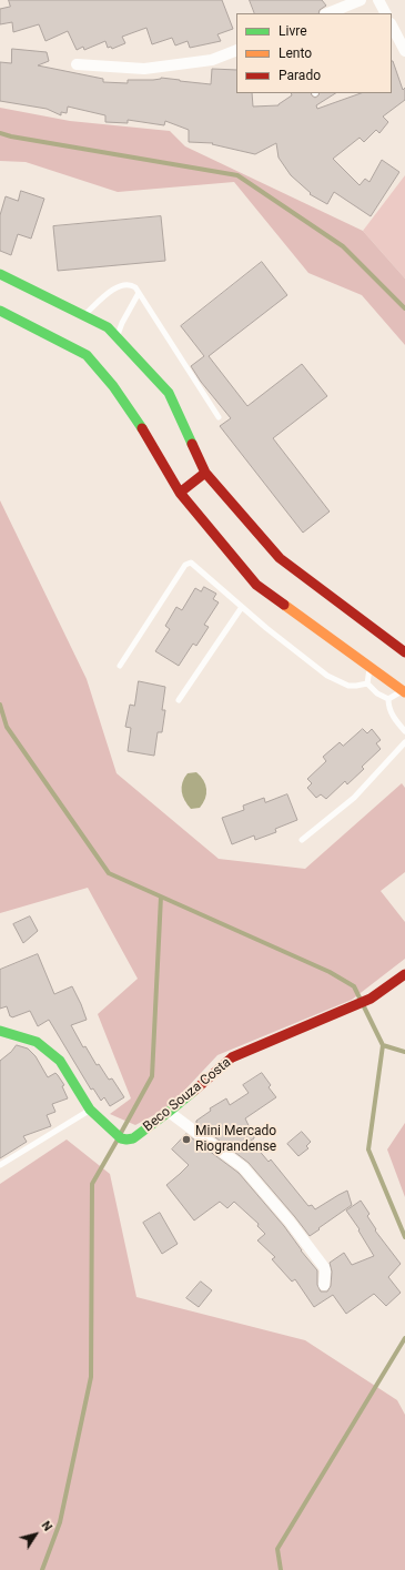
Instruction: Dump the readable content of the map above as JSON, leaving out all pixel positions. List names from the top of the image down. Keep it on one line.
{"streets":{"street":["Beco Souza Costa"]},"places":["Mini Mercado Riograndense"],"legend":["Livre","Lento","Parado"],"north":"top right"}
